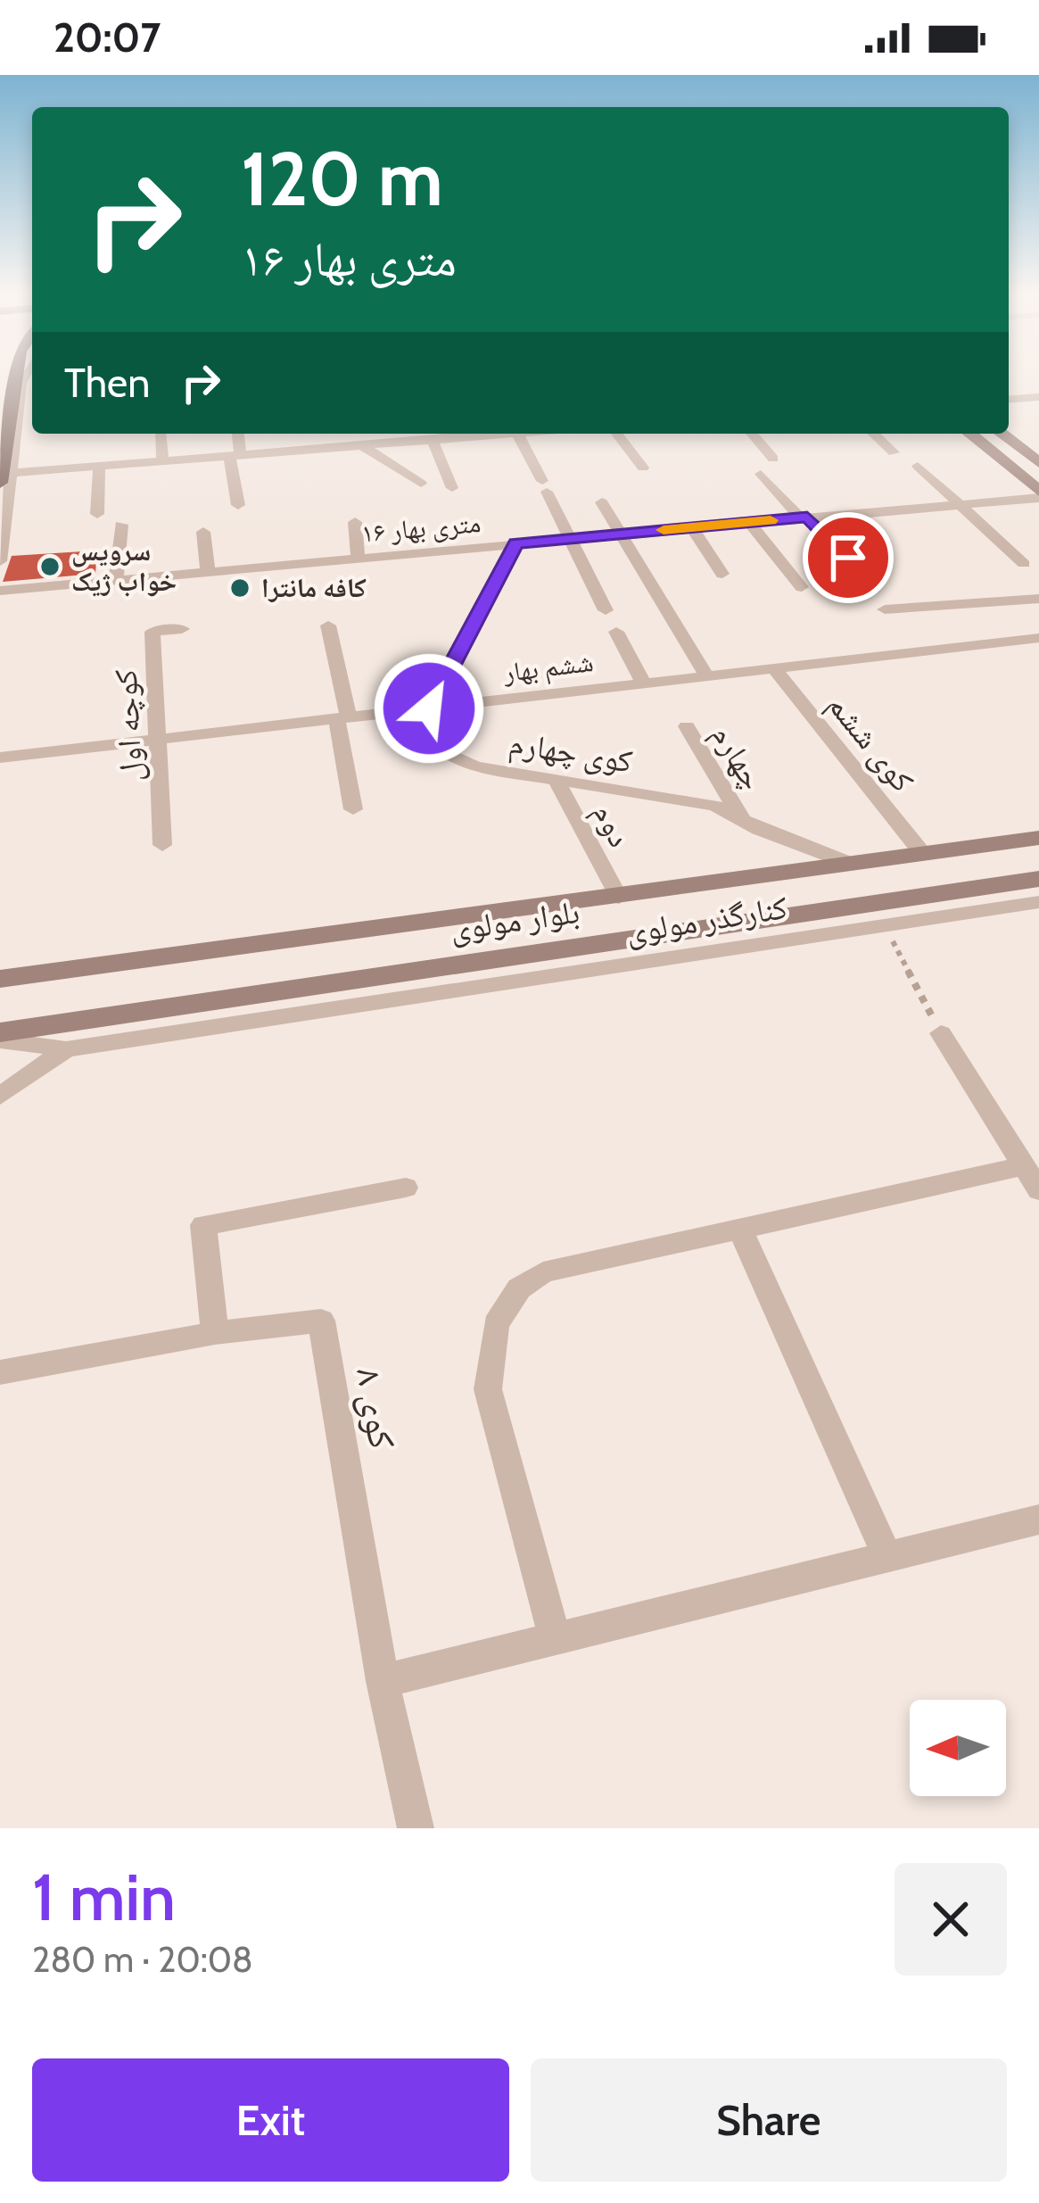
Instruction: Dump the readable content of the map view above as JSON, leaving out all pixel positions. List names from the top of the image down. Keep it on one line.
{"streets":{"main road":["بلوار مولوی"],"street":["۱۶ متری بهار","ششم بهار","کوچه اول","کوی ششم","کوی چهارم","چهارم","دوم","کنارگذر مولوی","کوی ۸"]},"crossings":[["ششم بهار","کوچه اول"],["ششم بهار","کوی ششم"],["ششم بهار","کوی چهارم"],["کوی ششم","بلوار مولوی"],["کوی چهارم","چهارم"],["کوی چهارم","دوم"],["کوی چهارم","بلوار مولوی"],["دوم","بلوار مولوی"],["کنارگذر مولوی","بلوار مولوی"]],"places":["سرویس خواب ژیک","کافه مانترا"],"north":"left","page":{"status":"20:07","turn":["120 m","۱۶ متری بهار"],"then":"Then","heading":["1 min","280 m · 20:08"],"buttons":["Exit","Share"]}}
